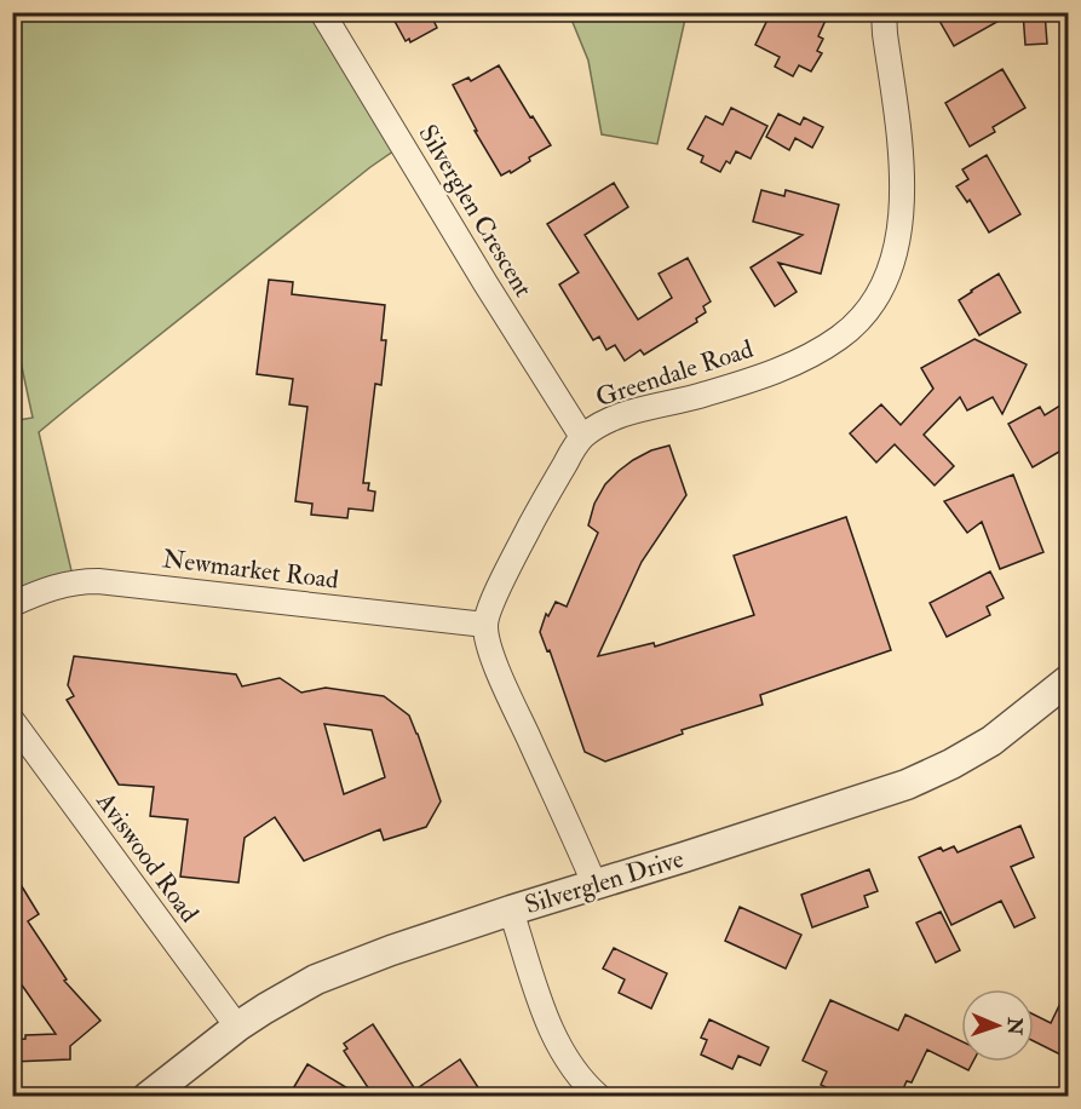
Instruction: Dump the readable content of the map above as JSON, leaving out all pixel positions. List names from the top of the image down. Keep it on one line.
{"streets":{"street":["Silverglen Crescent","Greendale Road","Newmarket Road","Aviswood Road","Silverglen Drive"]},"crossings":[["Silverglen Crescent","Greendale Road"],["Greendale Road","Newmarket Road"],["Aviswood Road","Silverglen Drive"]],"north":"right"}
